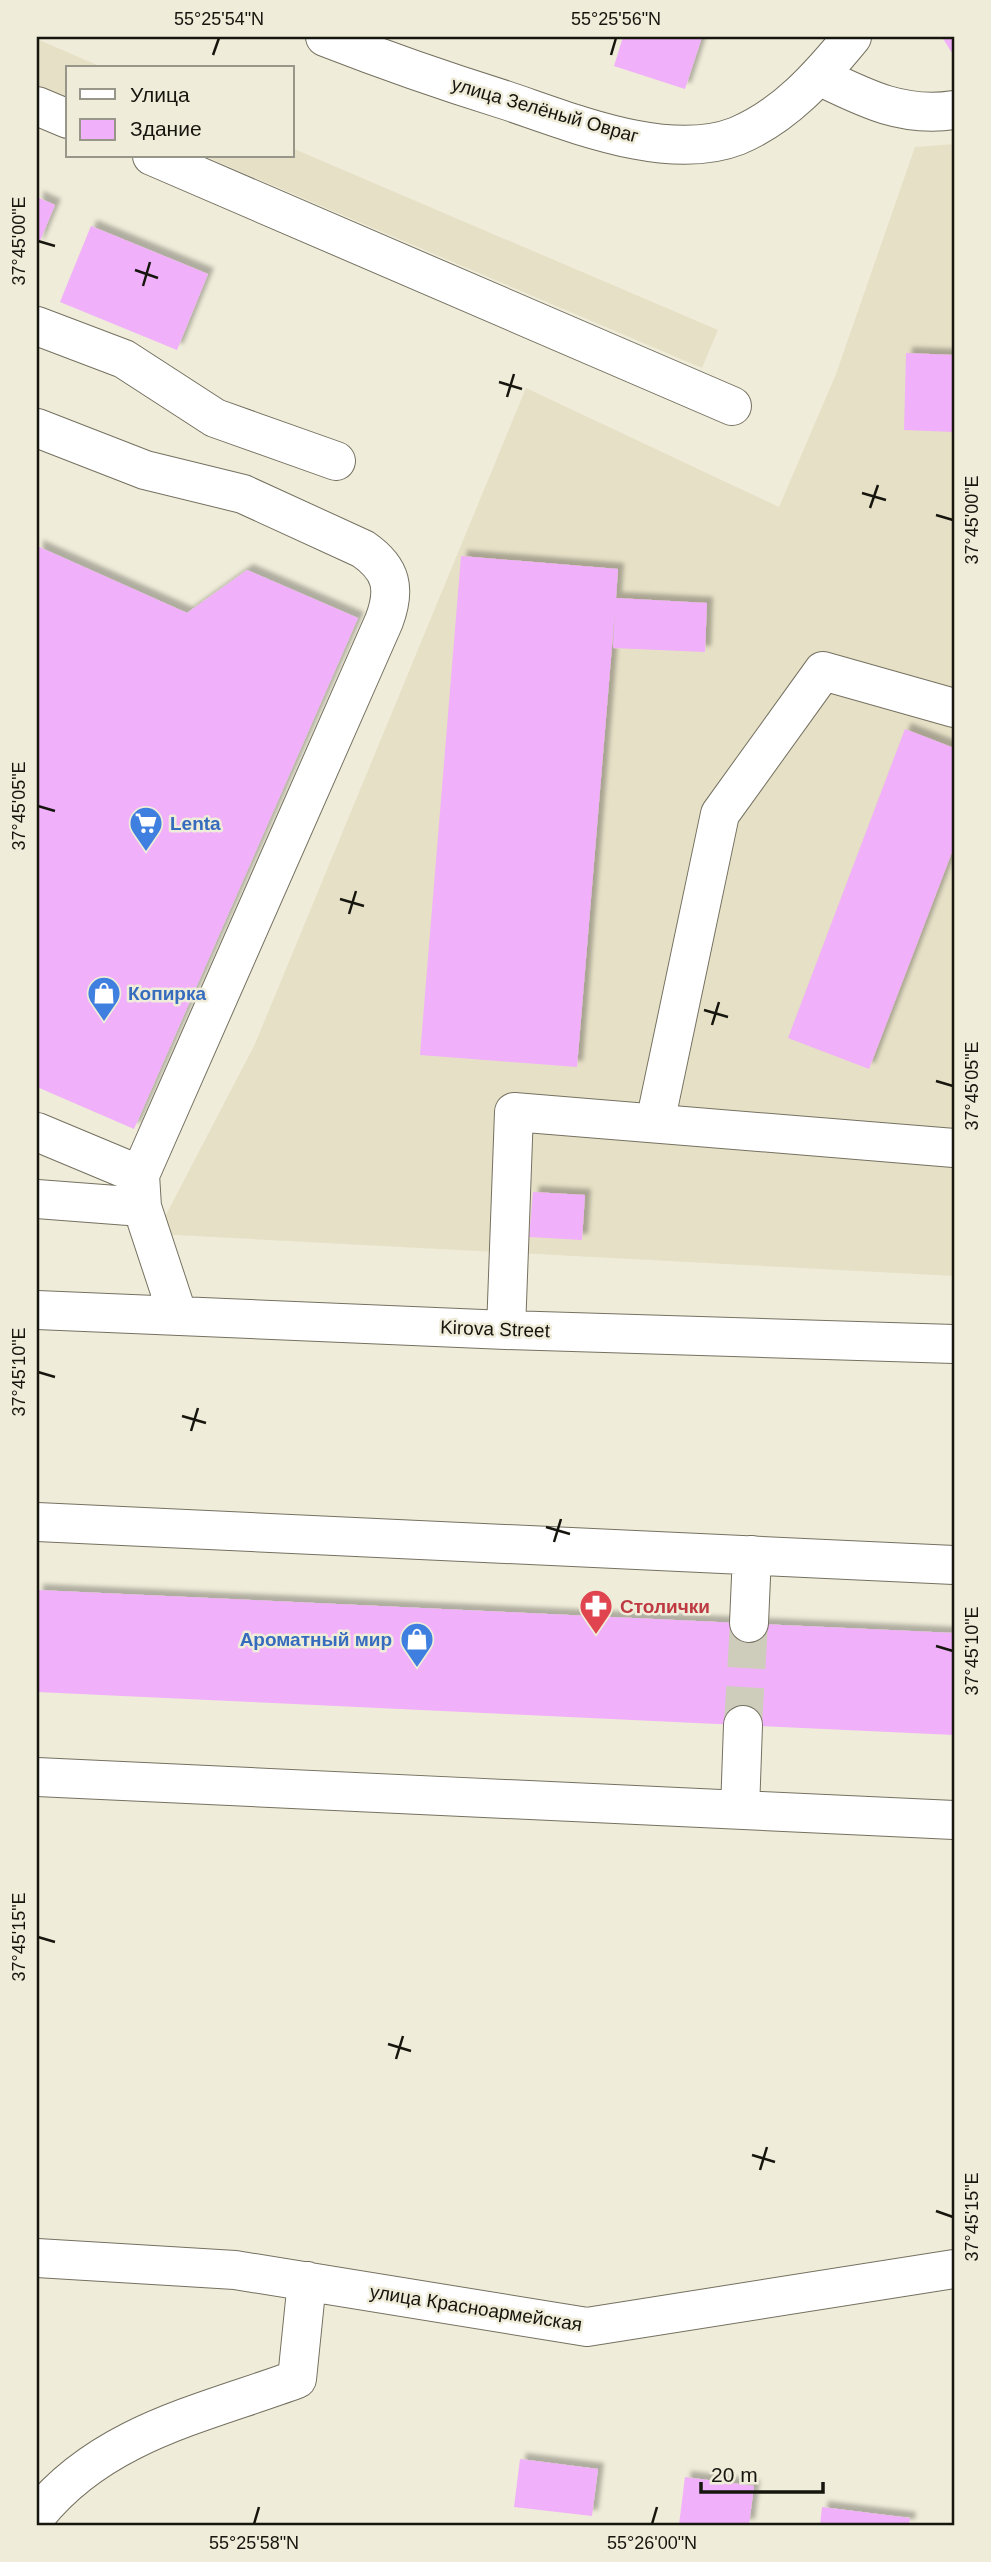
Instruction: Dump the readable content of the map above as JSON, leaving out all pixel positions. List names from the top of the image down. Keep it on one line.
{"streets":{"street":["улица Зелёный Овраг","Kirova Street","улица Красноармейская"]},"places":{"supermarket":["Lenta"],"shop":["Копирка","Ароматный мир"],"pharmacy":["Столички"]},"legend":["Улица","Здание"],"scale_bar":"20 m","coordinates":["55°25'54\"N","55°25'56\"N","37°45'00\"E","37°45'05\"E","37°45'10\"E","37°45'15\"E","55°25'58\"N","55°26'00\"N"]}
